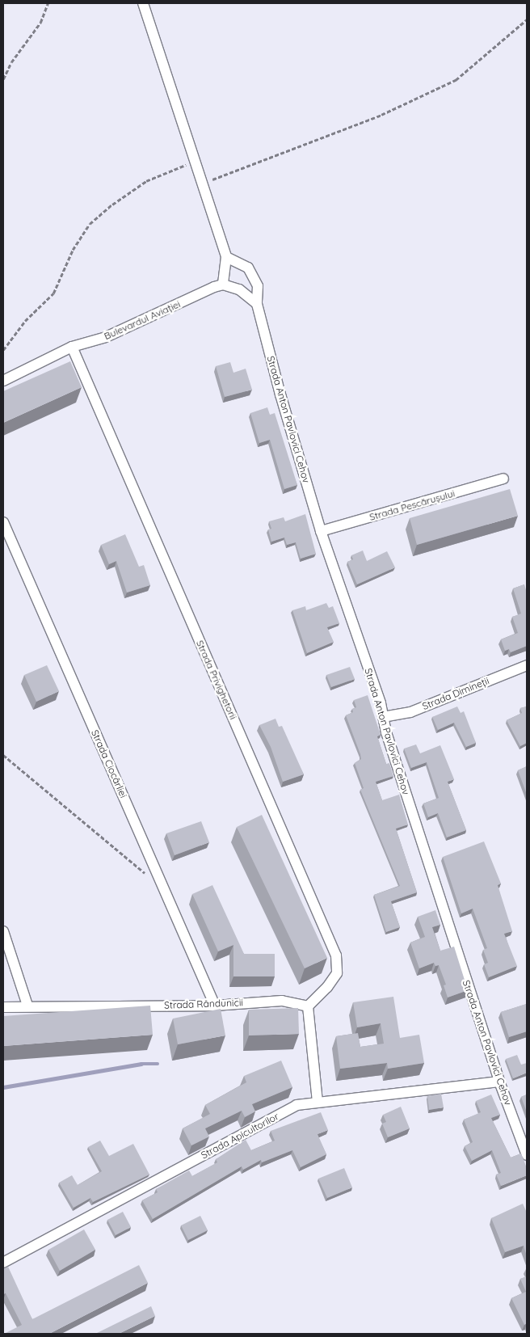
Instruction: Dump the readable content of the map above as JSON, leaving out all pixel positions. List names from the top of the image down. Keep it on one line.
{"streets":{"street":["Bulevardul Aviației","Strada Anton Pavlovici Cehov","Strada Pescărușului","Strada Privighetorii","Strada Dimineții","Strada Ciocârliei","Strada Rândunicii","Strada Apicultorilor"]},"crossings":[["Bulevardul Aviației","Strada Privighetorii"],["Strada Anton Pavlovici Cehov","Strada Pescărușului"],["Strada Anton Pavlovici Cehov","Strada Dimineții"],["Strada Anton Pavlovici Cehov","Strada Apicultorilor"],["Strada Privighetorii","Strada Rândunicii"],["Strada Ciocârliei","Strada Rândunicii"]]}
